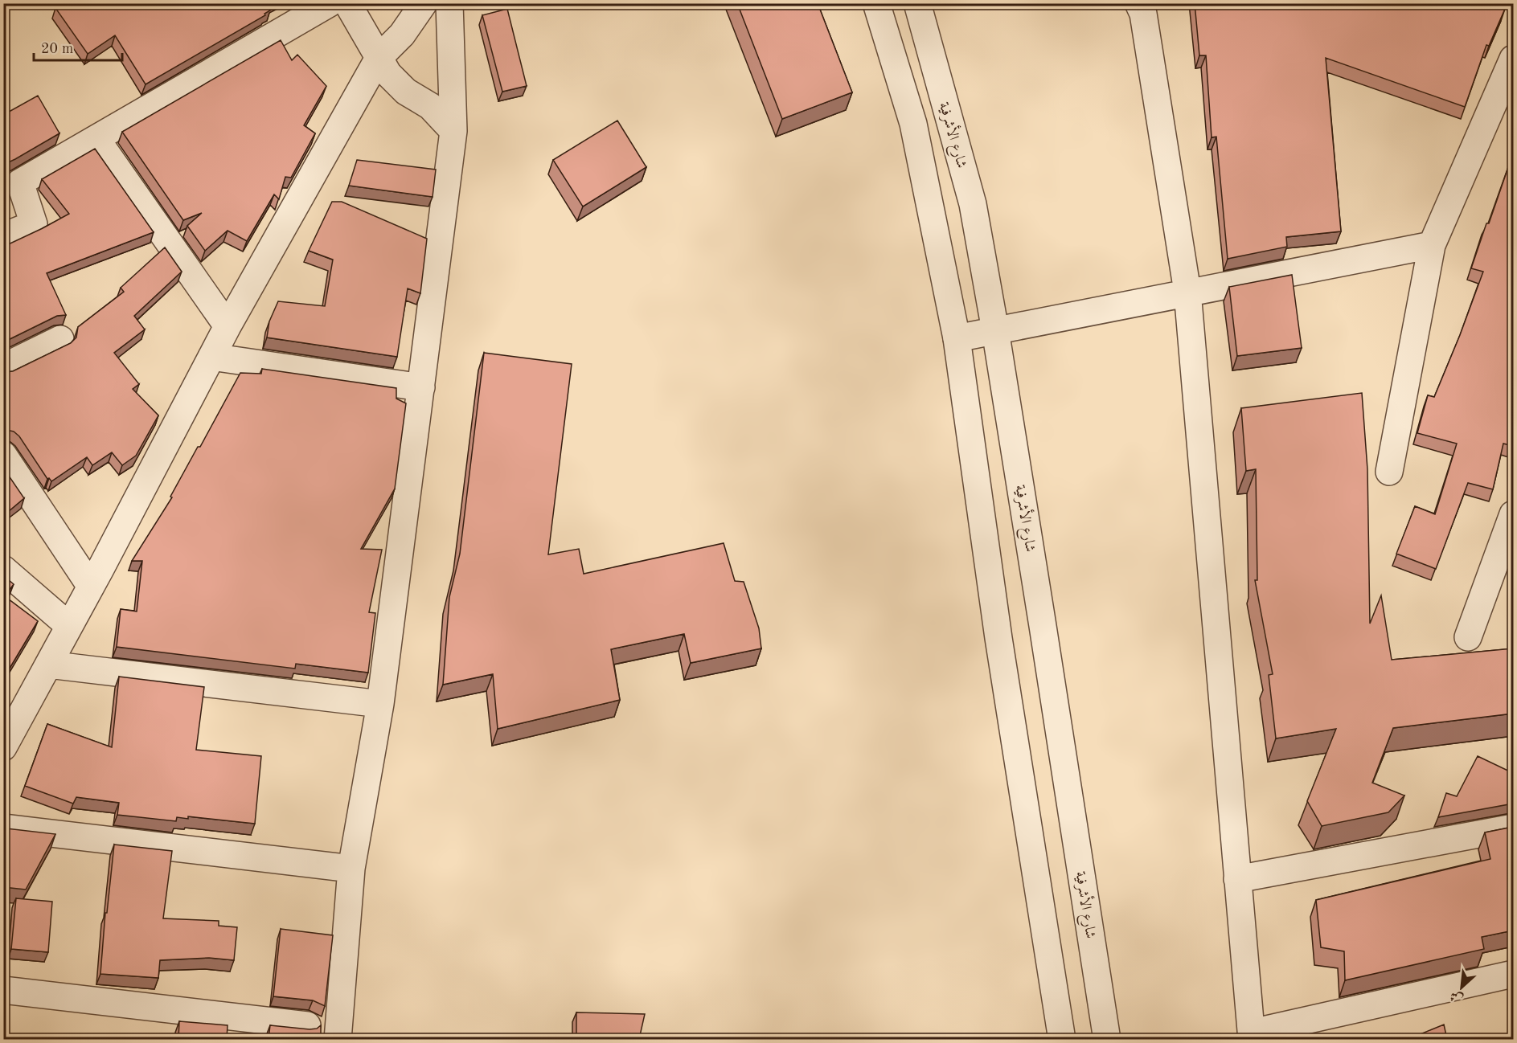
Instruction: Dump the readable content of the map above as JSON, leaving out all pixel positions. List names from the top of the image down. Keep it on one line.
{"streets":{"street":["شارع الأشرفية"]},"scale_bar":"20 m","north":"bottom left"}
